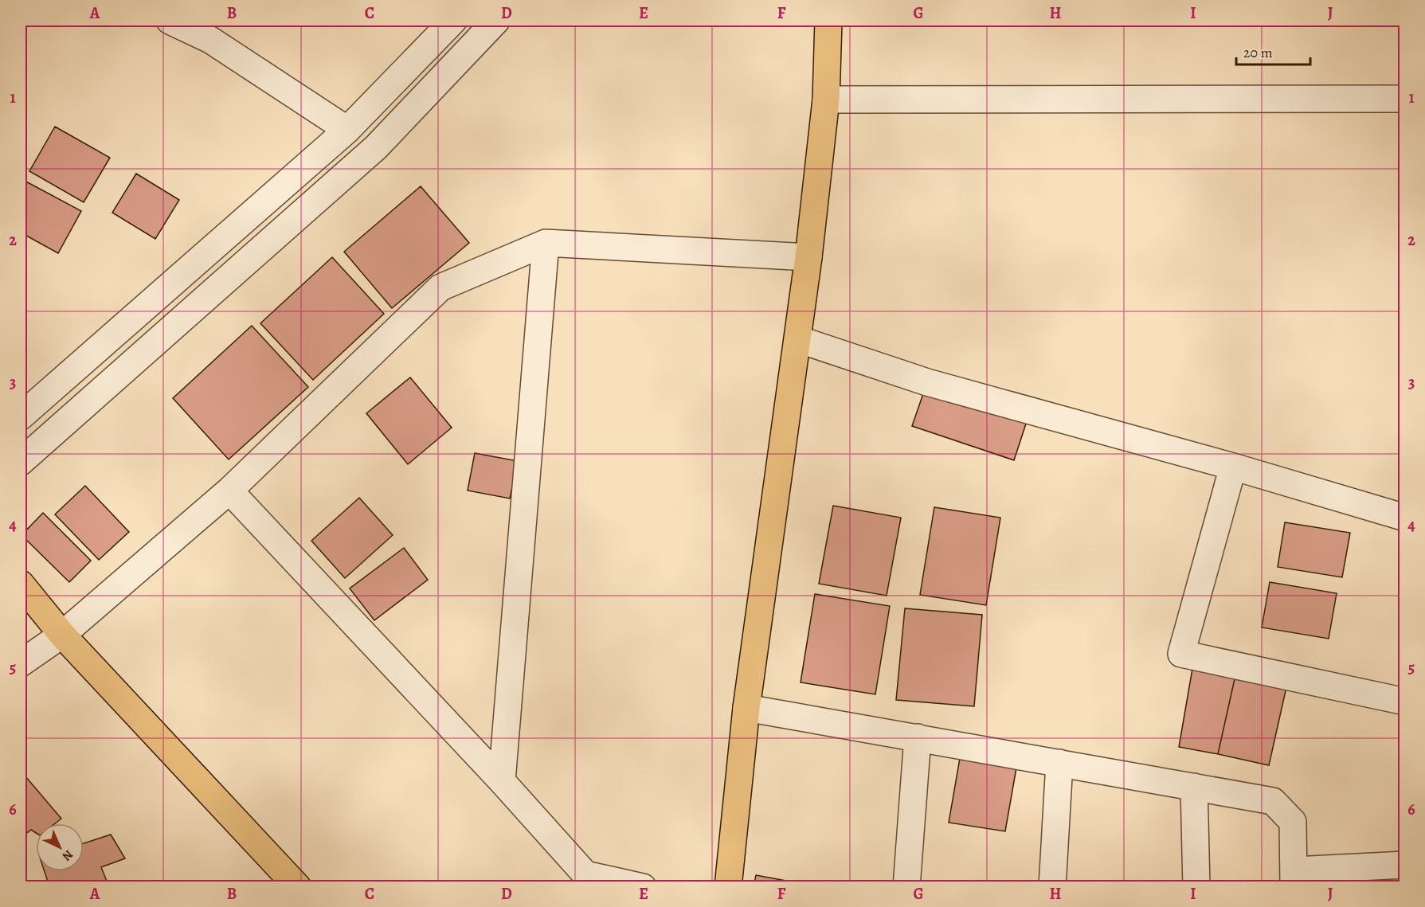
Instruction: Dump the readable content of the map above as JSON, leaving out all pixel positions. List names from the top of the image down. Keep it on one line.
{"scale_bar":"20 m","north":"bottom right","grid":{"columns":["A","B","C","D","E","F","G","H","I","J"],"rows":["1","2","3","4","5","6"]}}
